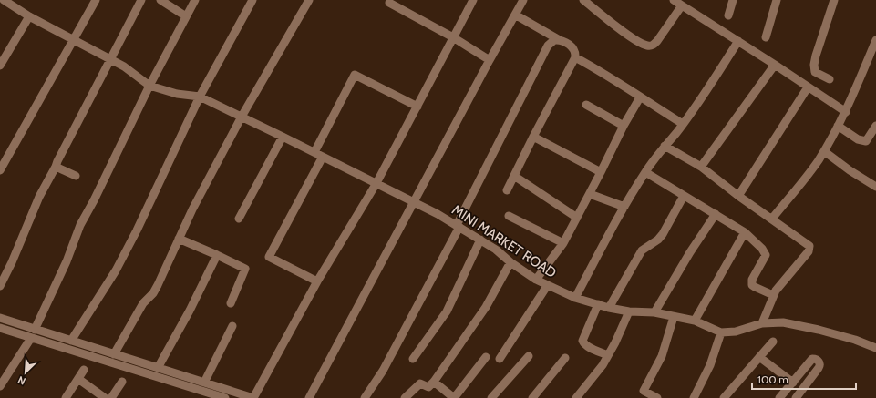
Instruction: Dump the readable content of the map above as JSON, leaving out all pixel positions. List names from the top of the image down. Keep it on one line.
{"streets":{"street":["MINI MARKET ROAD"]},"scale_bar":"100 m","north":"bottom left"}
